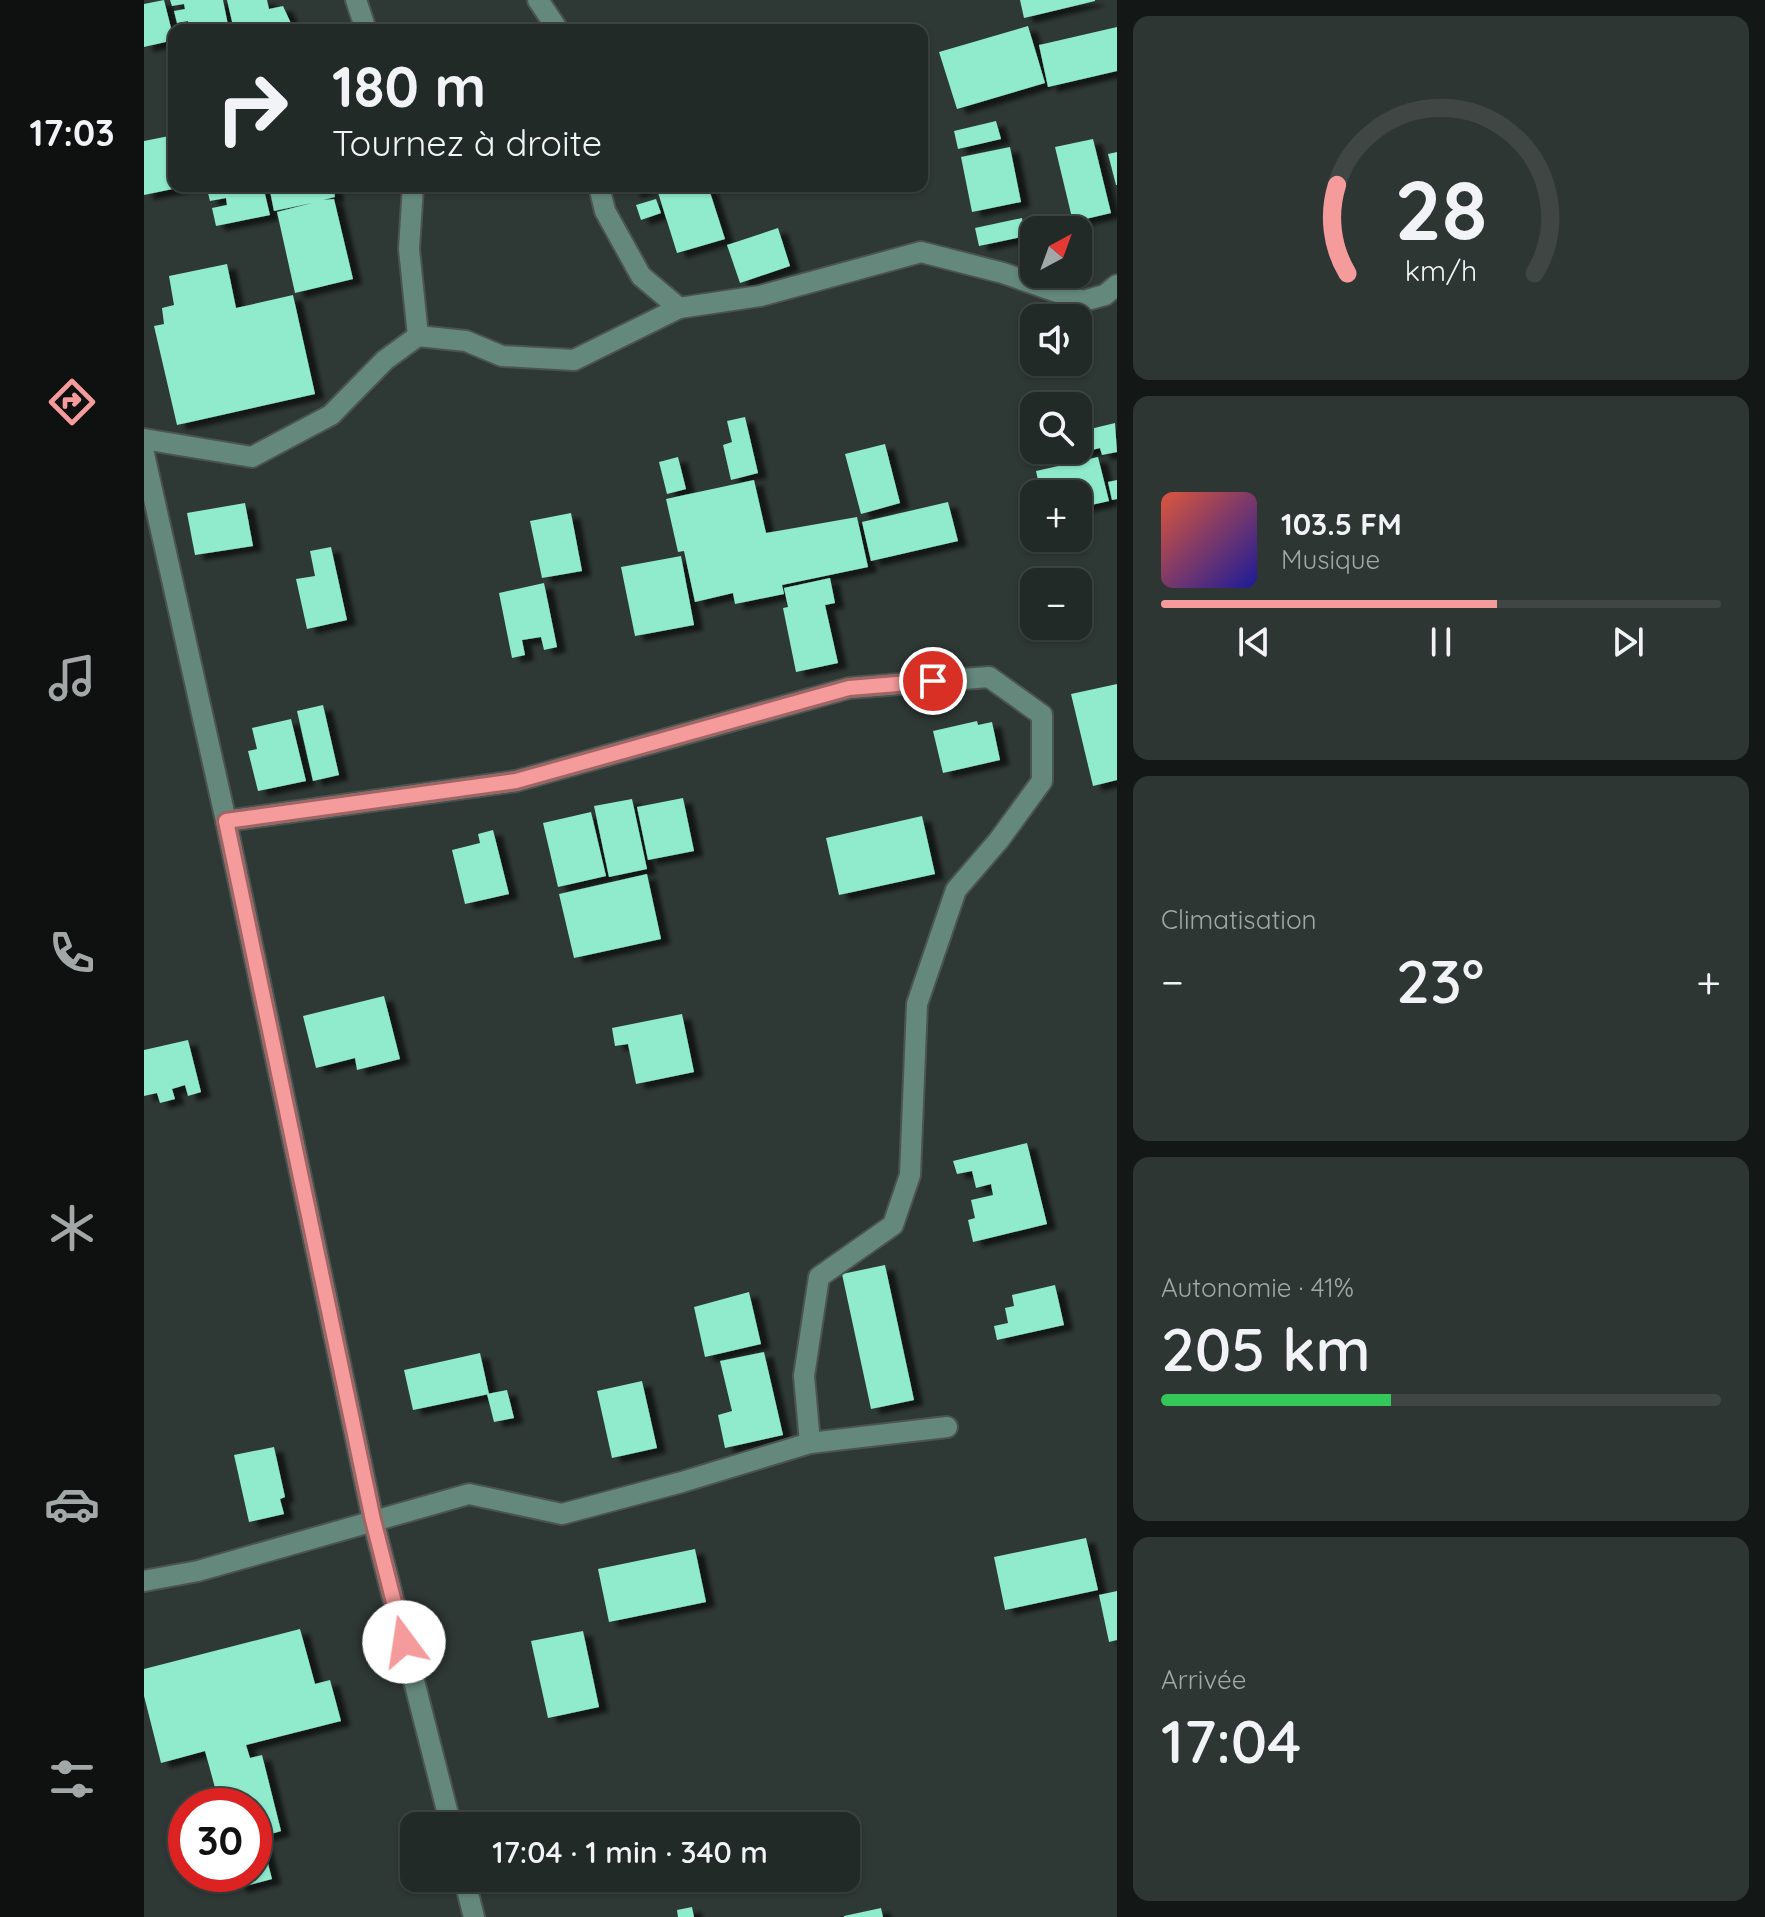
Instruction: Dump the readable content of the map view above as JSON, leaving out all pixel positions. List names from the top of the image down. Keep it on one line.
{"north":"top right","page":{"tabs":"17:03","turn":["180 m","Tournez à droite"],"map_buttons":["+","−"],"song":["103.5 FM","Musique"],"tile":["Climatisation",["Autonomie · 41%","205 km"],["Arrivée","17:04"]],"heat":["−","23°","+"],"limit":"30","trip":"17:04 · 1 min · 340 m","gauge":["28","km/h"]}}
